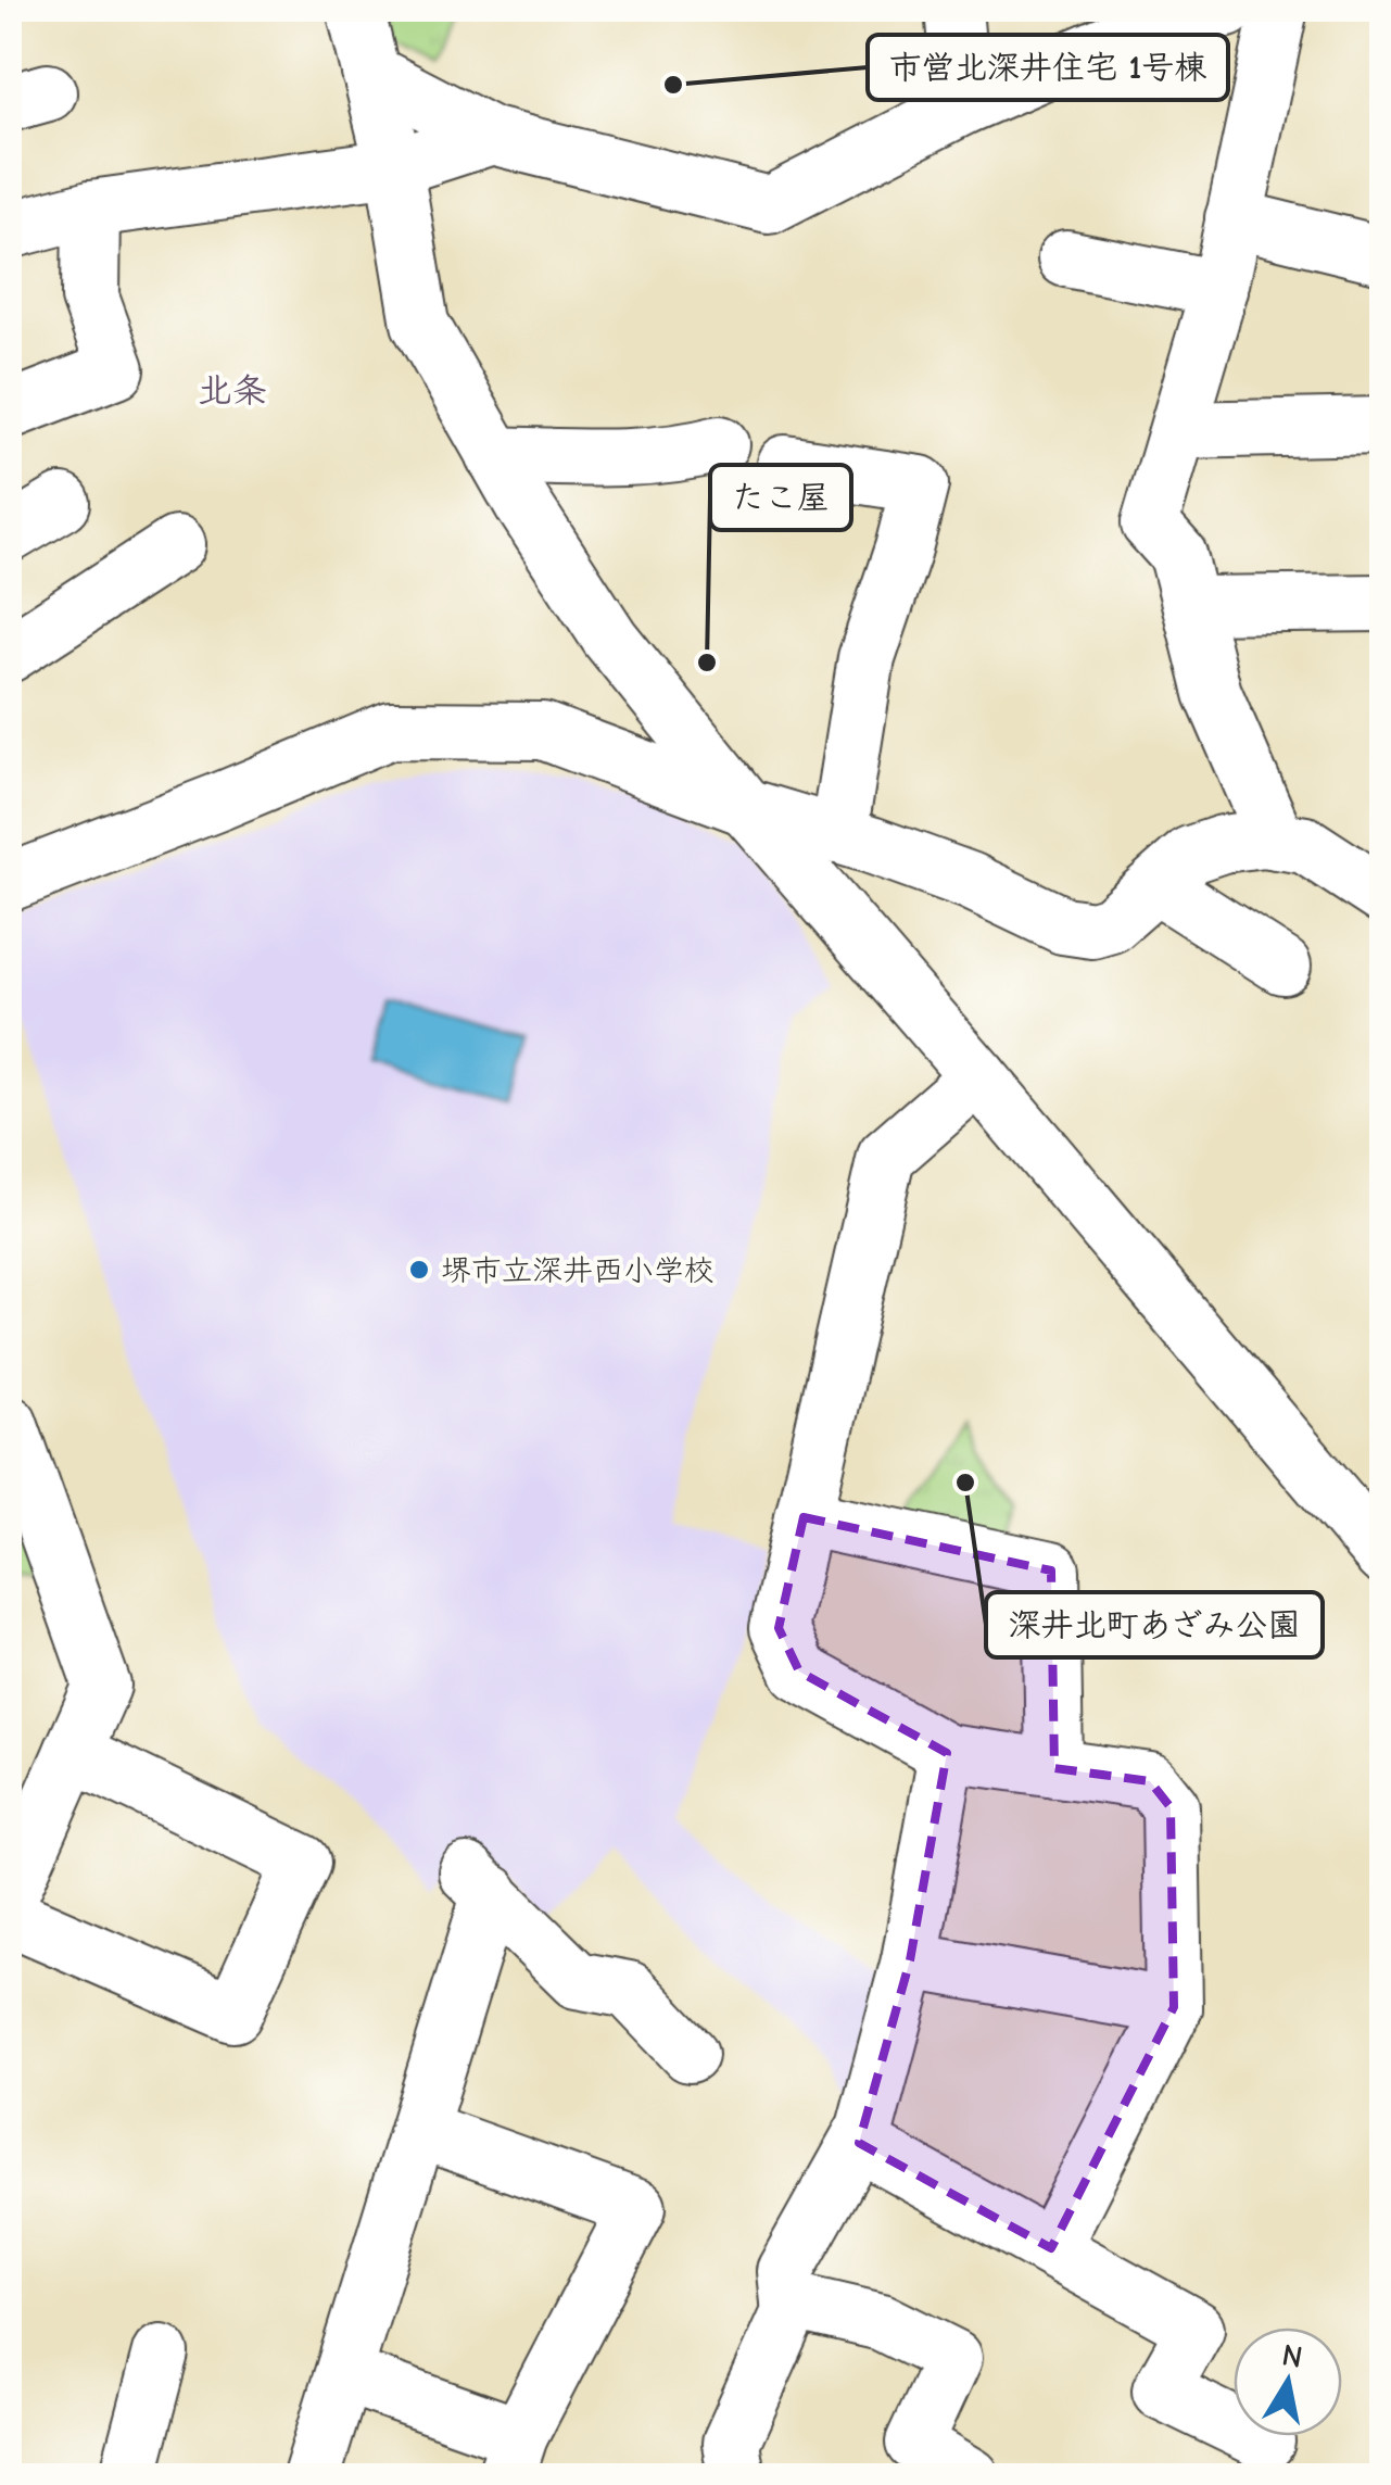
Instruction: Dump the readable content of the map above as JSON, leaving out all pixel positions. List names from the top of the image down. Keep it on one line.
{"districts":["北条"],"places":["市営北深井住宅 1号棟","たこ屋","堺市立深井西小学校","深井北町あざみ公園"],"north":"top"}
